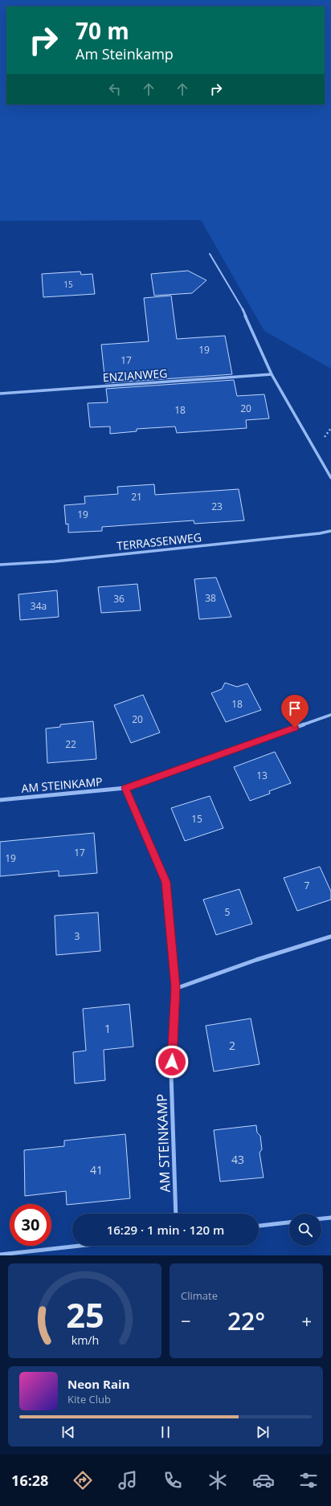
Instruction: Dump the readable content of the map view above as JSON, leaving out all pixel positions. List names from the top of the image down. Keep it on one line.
{"streets":{"street":["ENZIANWEG","TERRASSENWEG","AM STEINKAMP"]},"house_numbers":["15","19","17","20","18","21","23","19","38","36","34a","18","20","22","13","15","17","19","7","5","3","1","2","43","41"],"page":{"turn":["70 m","Am Steinkamp"],"limit":"30","trip":"16:29 · 1 min · 120 m","tile":"Climate","heat":["−","22°","+"],"song":["Neon Rain","Kite Club"],"tabs":"16:28","gauge":["25","km/h"]}}
